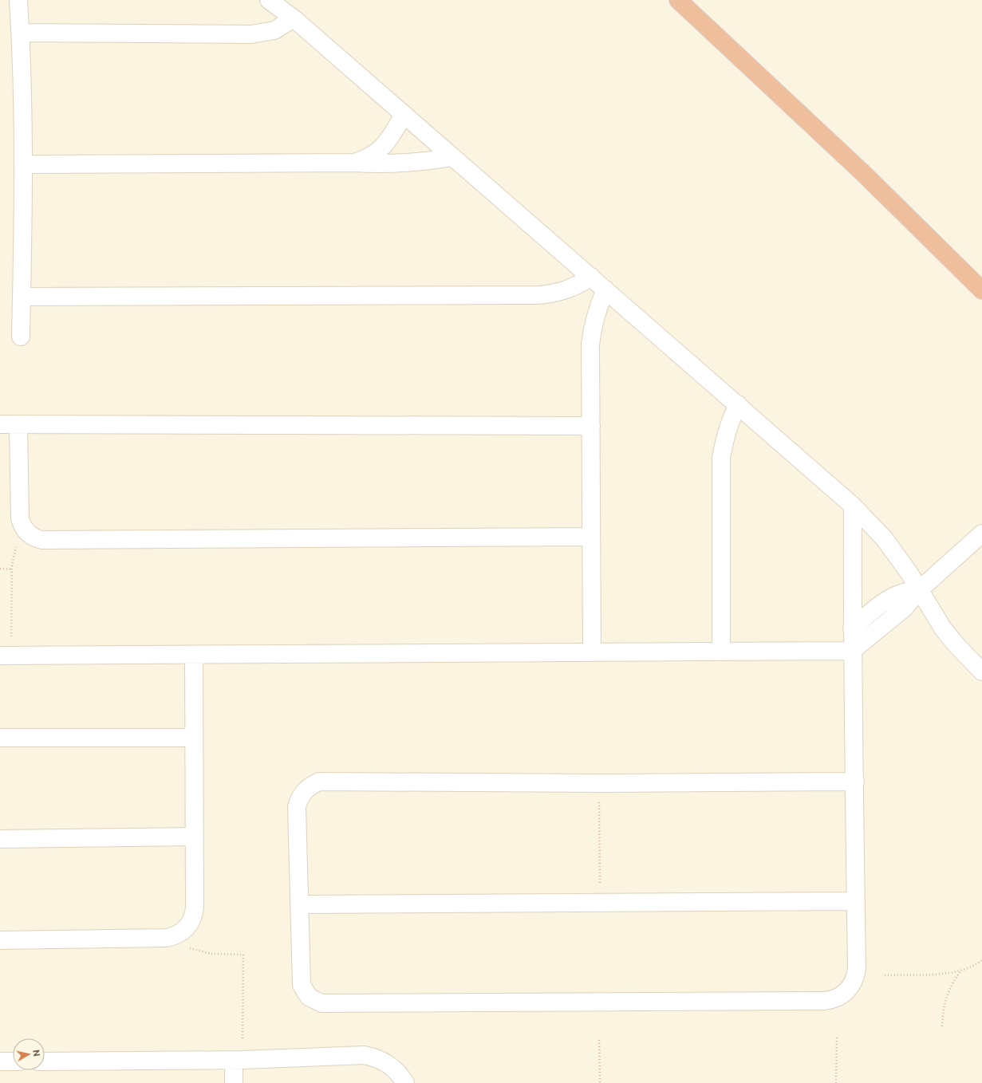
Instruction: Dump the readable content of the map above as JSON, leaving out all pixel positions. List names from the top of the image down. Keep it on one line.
{"north":"right"}
